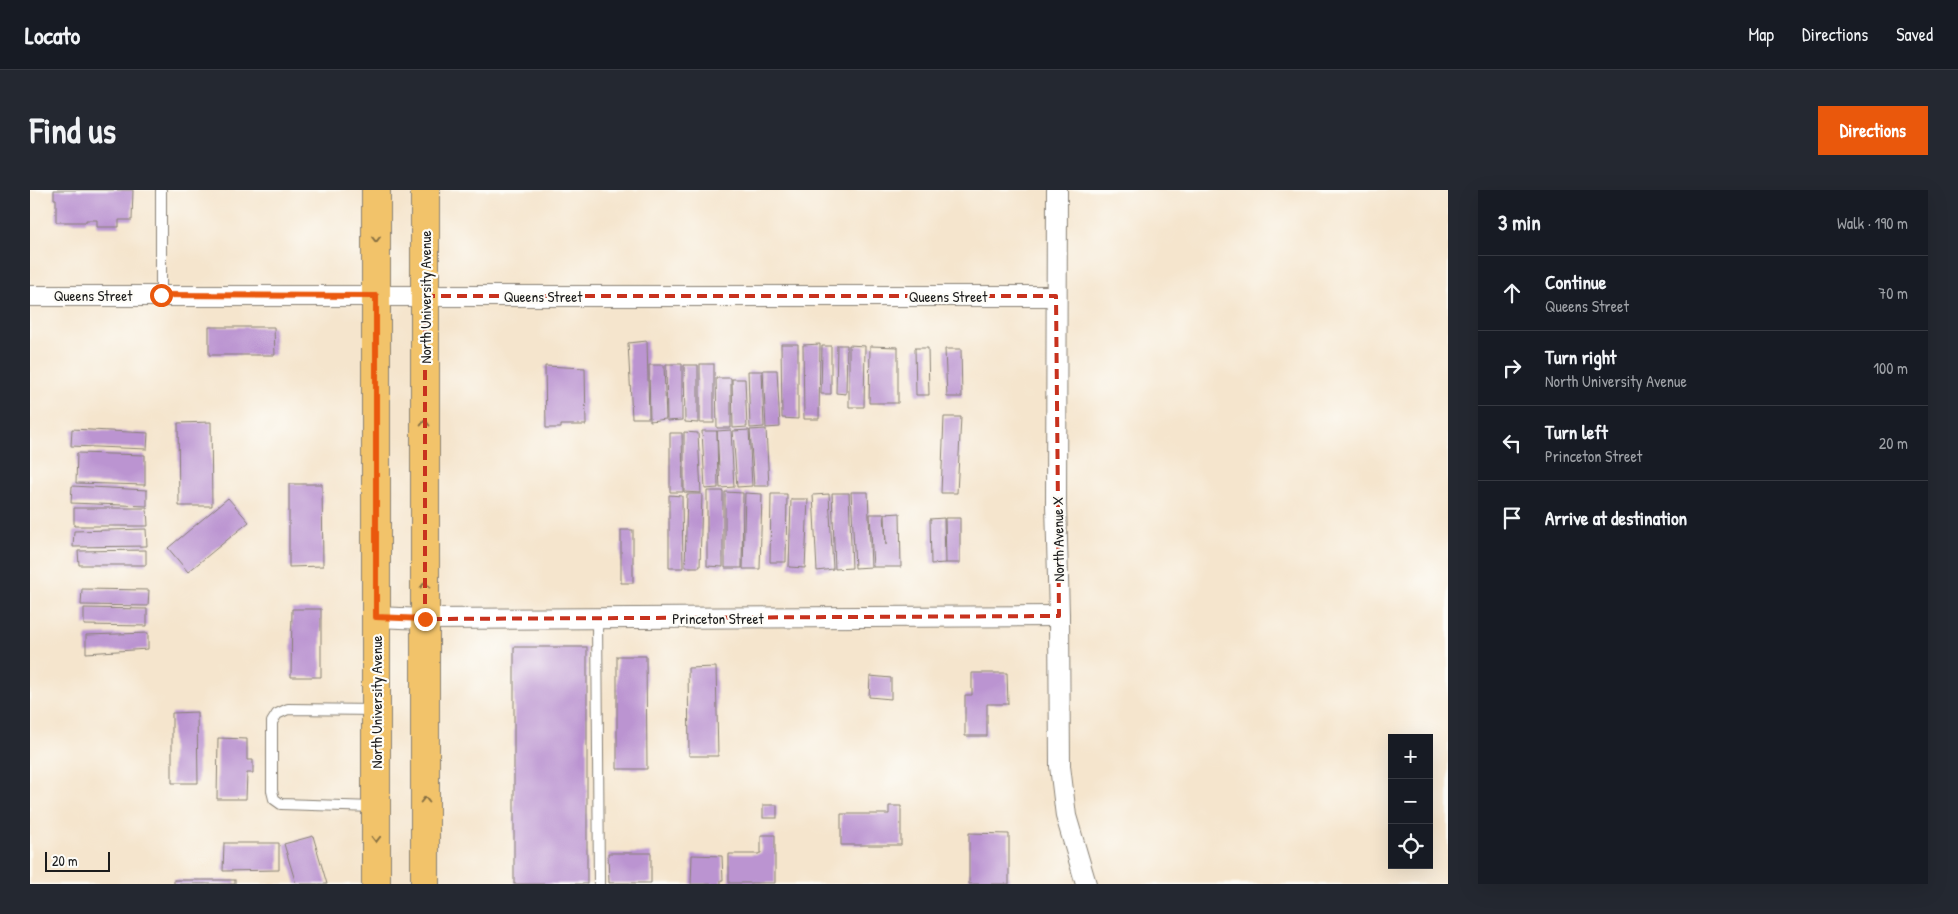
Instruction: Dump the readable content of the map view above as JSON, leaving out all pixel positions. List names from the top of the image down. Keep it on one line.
{"streets":{"main road":["North University Avenue"],"street":["Queens Street","North Avenue X","Princeton Street"]},"crossings":[["Queens Street","North University Avenue"],["Queens Street","North Avenue X"],["North University Avenue","Princeton Street"],["North Avenue X","Princeton Street"]],"scale_bar":"20 m","page":{"header":"Locato","nav":["Map","Directions","Saved"],"buttons":"Directions","title":"Find us","heading":["3 min","Walk · 190 m"],"list":[["Continue","Queens Street","70 m"],["Turn right","North University Avenue","100 m"],["Turn left","Princeton Street","20 m"],"Arrive at destination"],"map_buttons":["+","−"],"scale":"20 m"}}
